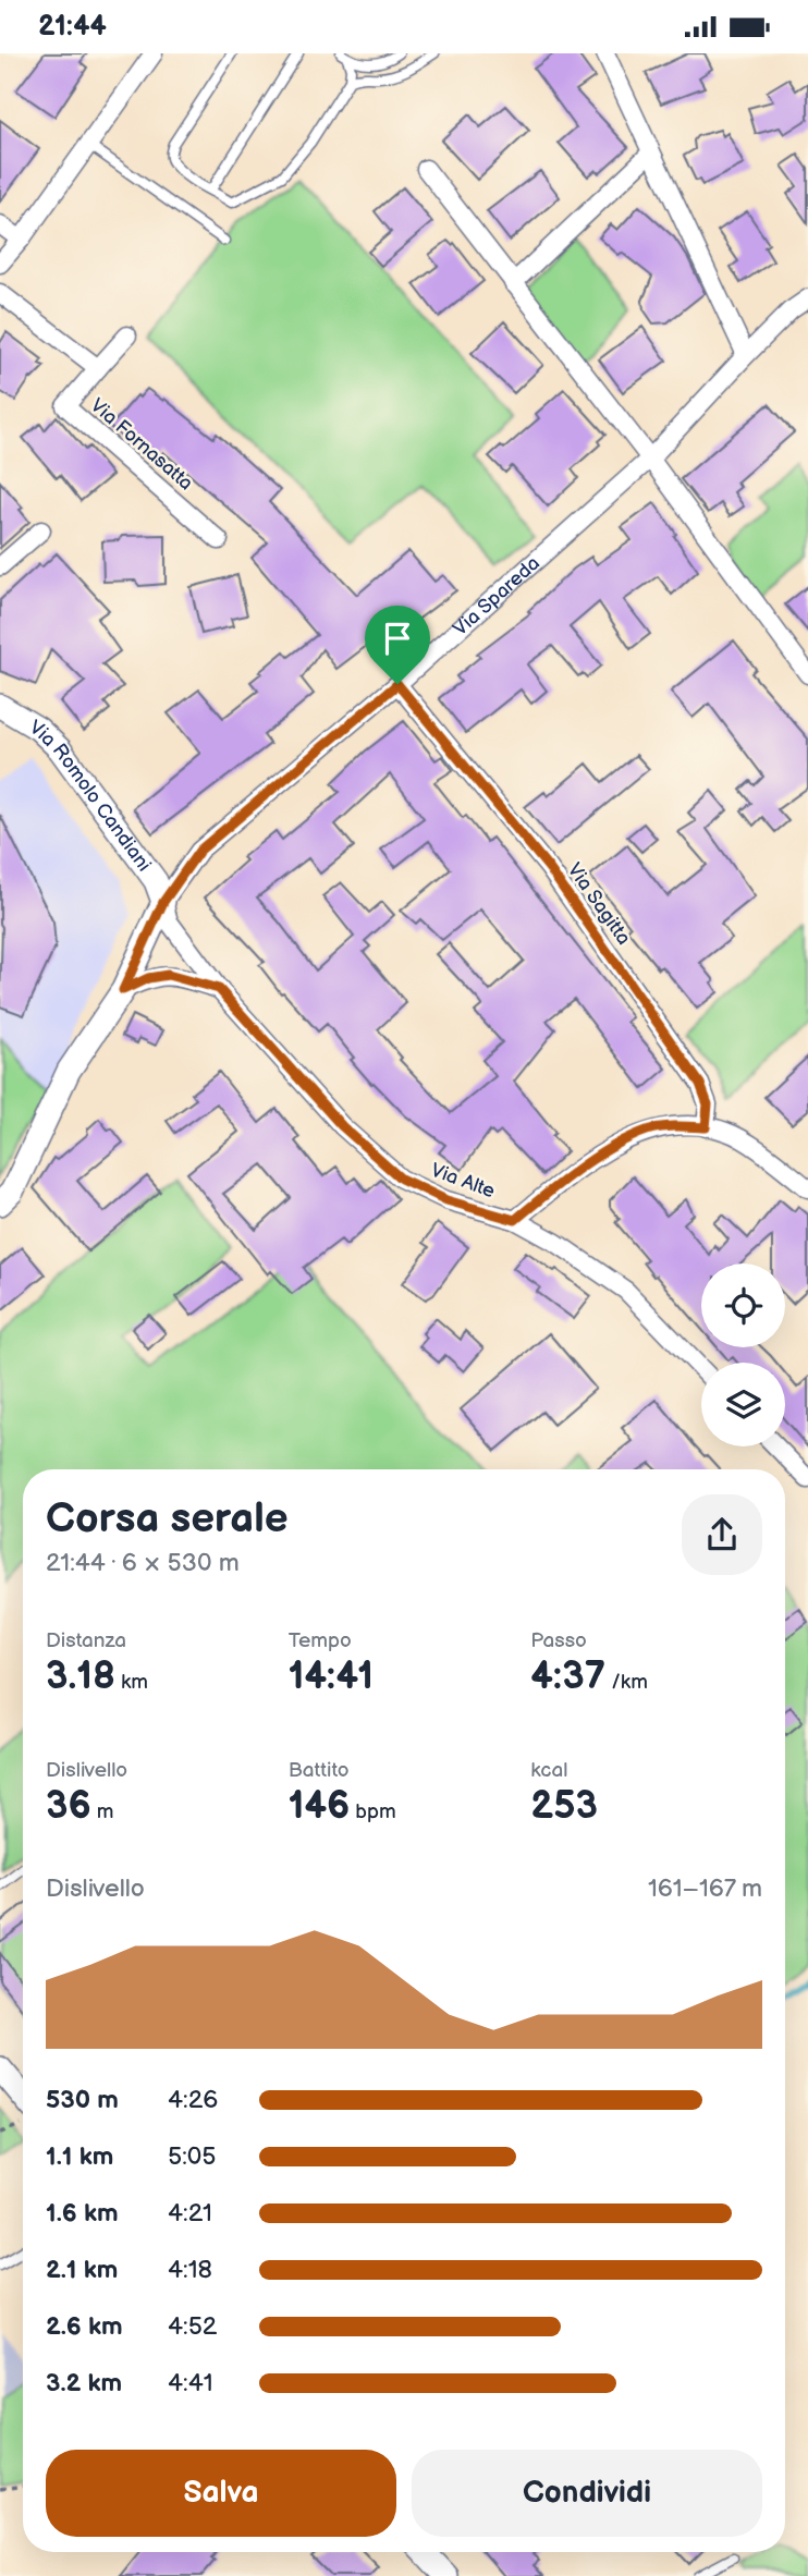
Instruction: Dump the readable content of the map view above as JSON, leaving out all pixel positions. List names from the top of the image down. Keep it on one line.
{"streets":{"street":["Via Fornasatta","Via Spareda","Via Romolo Candiani","Via Sagitta","Via Alte"]},"crossings":[["Via Spareda","Via Romolo Candiani"],["Via Spareda","Via Sagitta"],["Via Spareda","Via Alte"],["Via Romolo Candiani","Via Alte"]],"page":{"status":"21:44","heading":["Corsa serale","21:44 · 6 × 530 m"],"stats":[["Distanza","3.18 km"],["Tempo","14:41"],["Passo","4:37 /km"],["Dislivello","36 m"],["Battito","146 bpm"],["kcal","253"]],"chart":["Dislivello","161–167 m"],"list":[{"name":"530 m","note":"4:26"},{"name":"1.1 km","note":"5:05"},{"name":"1.6 km","note":"4:21"},{"name":"2.1 km","note":"4:18"},{"name":"2.6 km","note":"4:52"},{"name":"3.2 km","note":"4:41"}],"buttons":["Salva","Condividi"]}}
